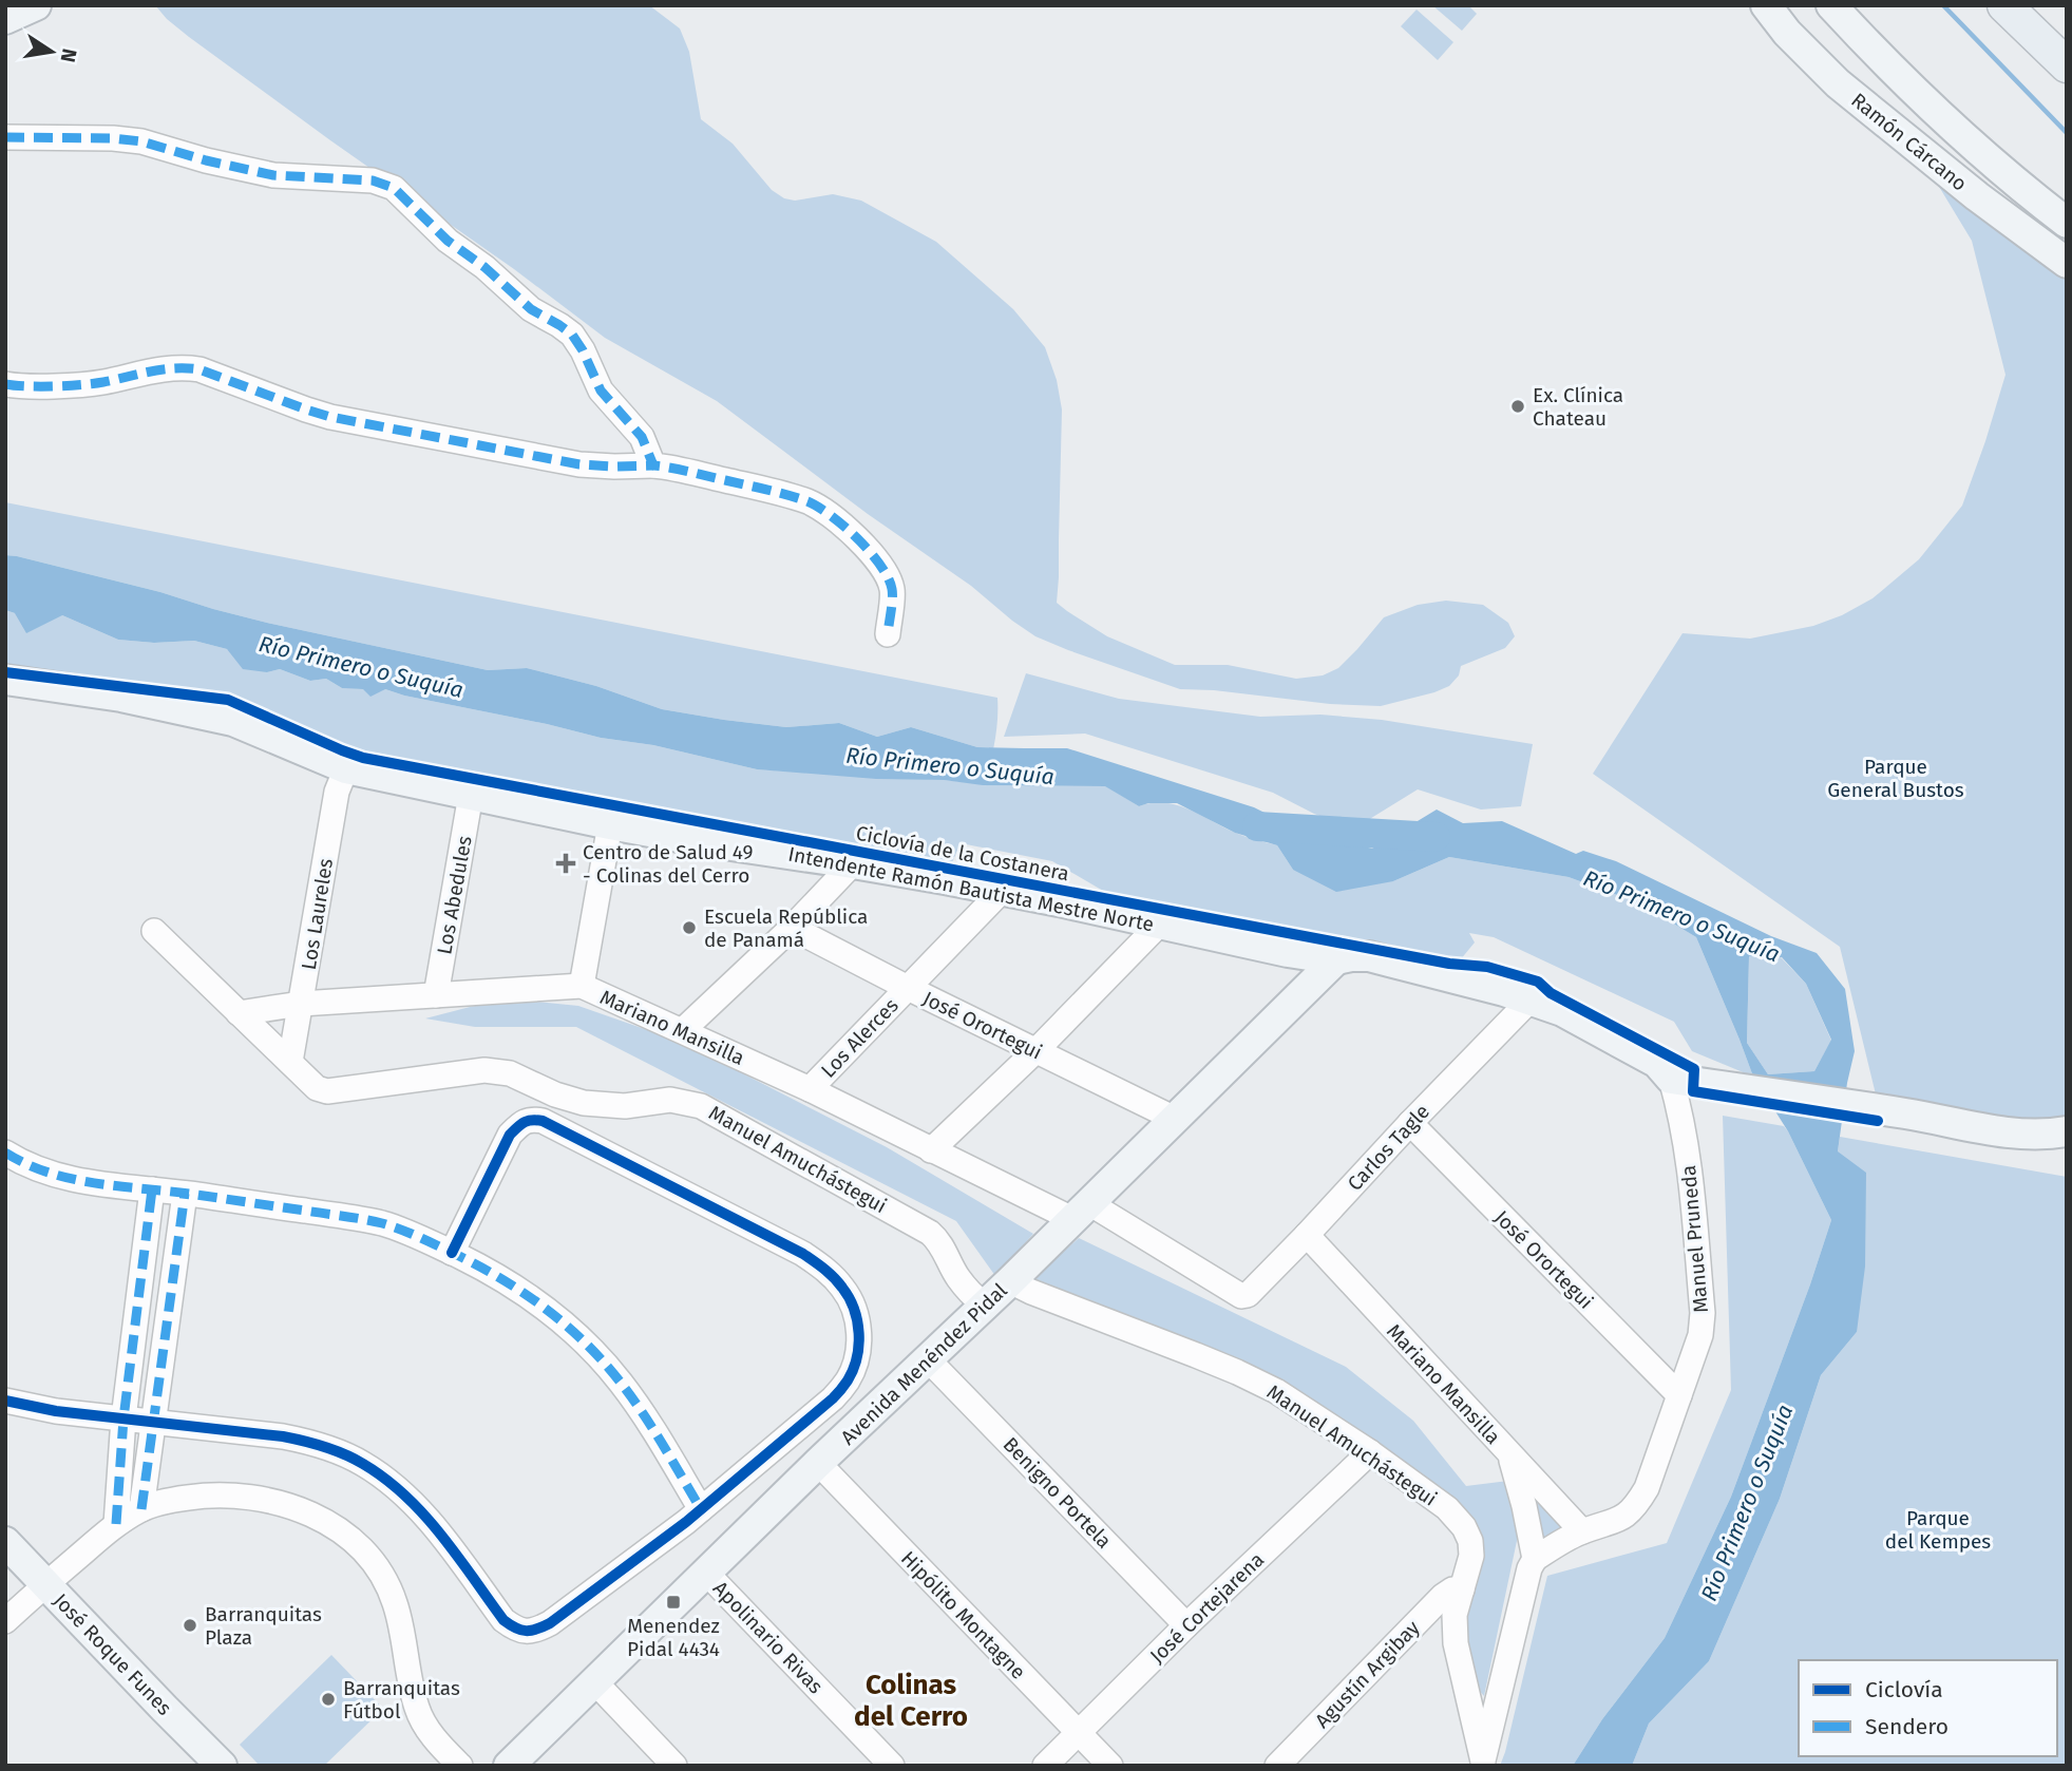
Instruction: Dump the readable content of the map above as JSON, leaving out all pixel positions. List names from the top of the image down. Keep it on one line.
{"streets":{"main road":["Ramón Cárcano","Intendente Ramón Bautista Mestre Norte","Avenida Menéndez Pidal","José Roque Funes"],"street":["Los Abedules","Los Laureles","José Orortegui","Mariano Mansilla","Los Alerces","Carlos Tagle","Manuel Amuchástegui","Manuel Pruneda","Benigno Portela","José Cortejarena","Hipólito Montagne","Apolinario Rivas","Agustín Argibay"],"cycle path":["Ciclovía de la Costanera"]},"crossings":[["Intendente Ramón Bautista Mestre Norte","Los Abedules"],["Intendente Ramón Bautista Mestre Norte","Los Laureles"],["Intendente Ramón Bautista Mestre Norte","Los Alerces"],["Intendente Ramón Bautista Mestre Norte","Carlos Tagle"],["Intendente Ramón Bautista Mestre Norte","Manuel Pruneda"],["Intendente Ramón Bautista Mestre Norte","Avenida Menéndez Pidal"],["Los Abedules","Mariano Mansilla"],["Los Laureles","Mariano Mansilla"],["Los Laureles","Manuel Amuchástegui"],["José Orortegui","Los Alerces"],["José Orortegui","Carlos Tagle"],["José Orortegui","Manuel Pruneda"],["José Orortegui","Avenida Menéndez Pidal"],["Mariano Mansilla","Los Alerces"],["Mariano Mansilla","Carlos Tagle"],["Mariano Mansilla","Manuel Amuchástegui"],["Mariano Mansilla","Manuel Pruneda"],["Mariano Mansilla","Avenida Menéndez Pidal"],["Manuel Amuchástegui","Avenida Menéndez Pidal"],["Manuel Amuchástegui","José Cortejarena"],["Manuel Amuchástegui","Agustín Argibay"],["Avenida Menéndez Pidal","Benigno Portela"],["Avenida Menéndez Pidal","Hipólito Montagne"],["Avenida Menéndez Pidal","Apolinario Rivas"],["Benigno Portela","José Cortejarena"],["José Cortejarena","Hipólito Montagne"]],"districts":["Colinas del Cerro"],"water":["Río Primero o Suquía"],"parks":["Parque General Bustos","Parque del Kempes"],"places":{"other":["Ex. Clínica Chateau","Escuela República de Panamá","Barranquitas Plaza","Barranquitas Fútbol"],"health":["Centro de Salud 49 - Colinas del Cerro"],"transit":["Menendez Pidal 4434"]},"legend":["Ciclovía","Sendero"],"north":"right"}
